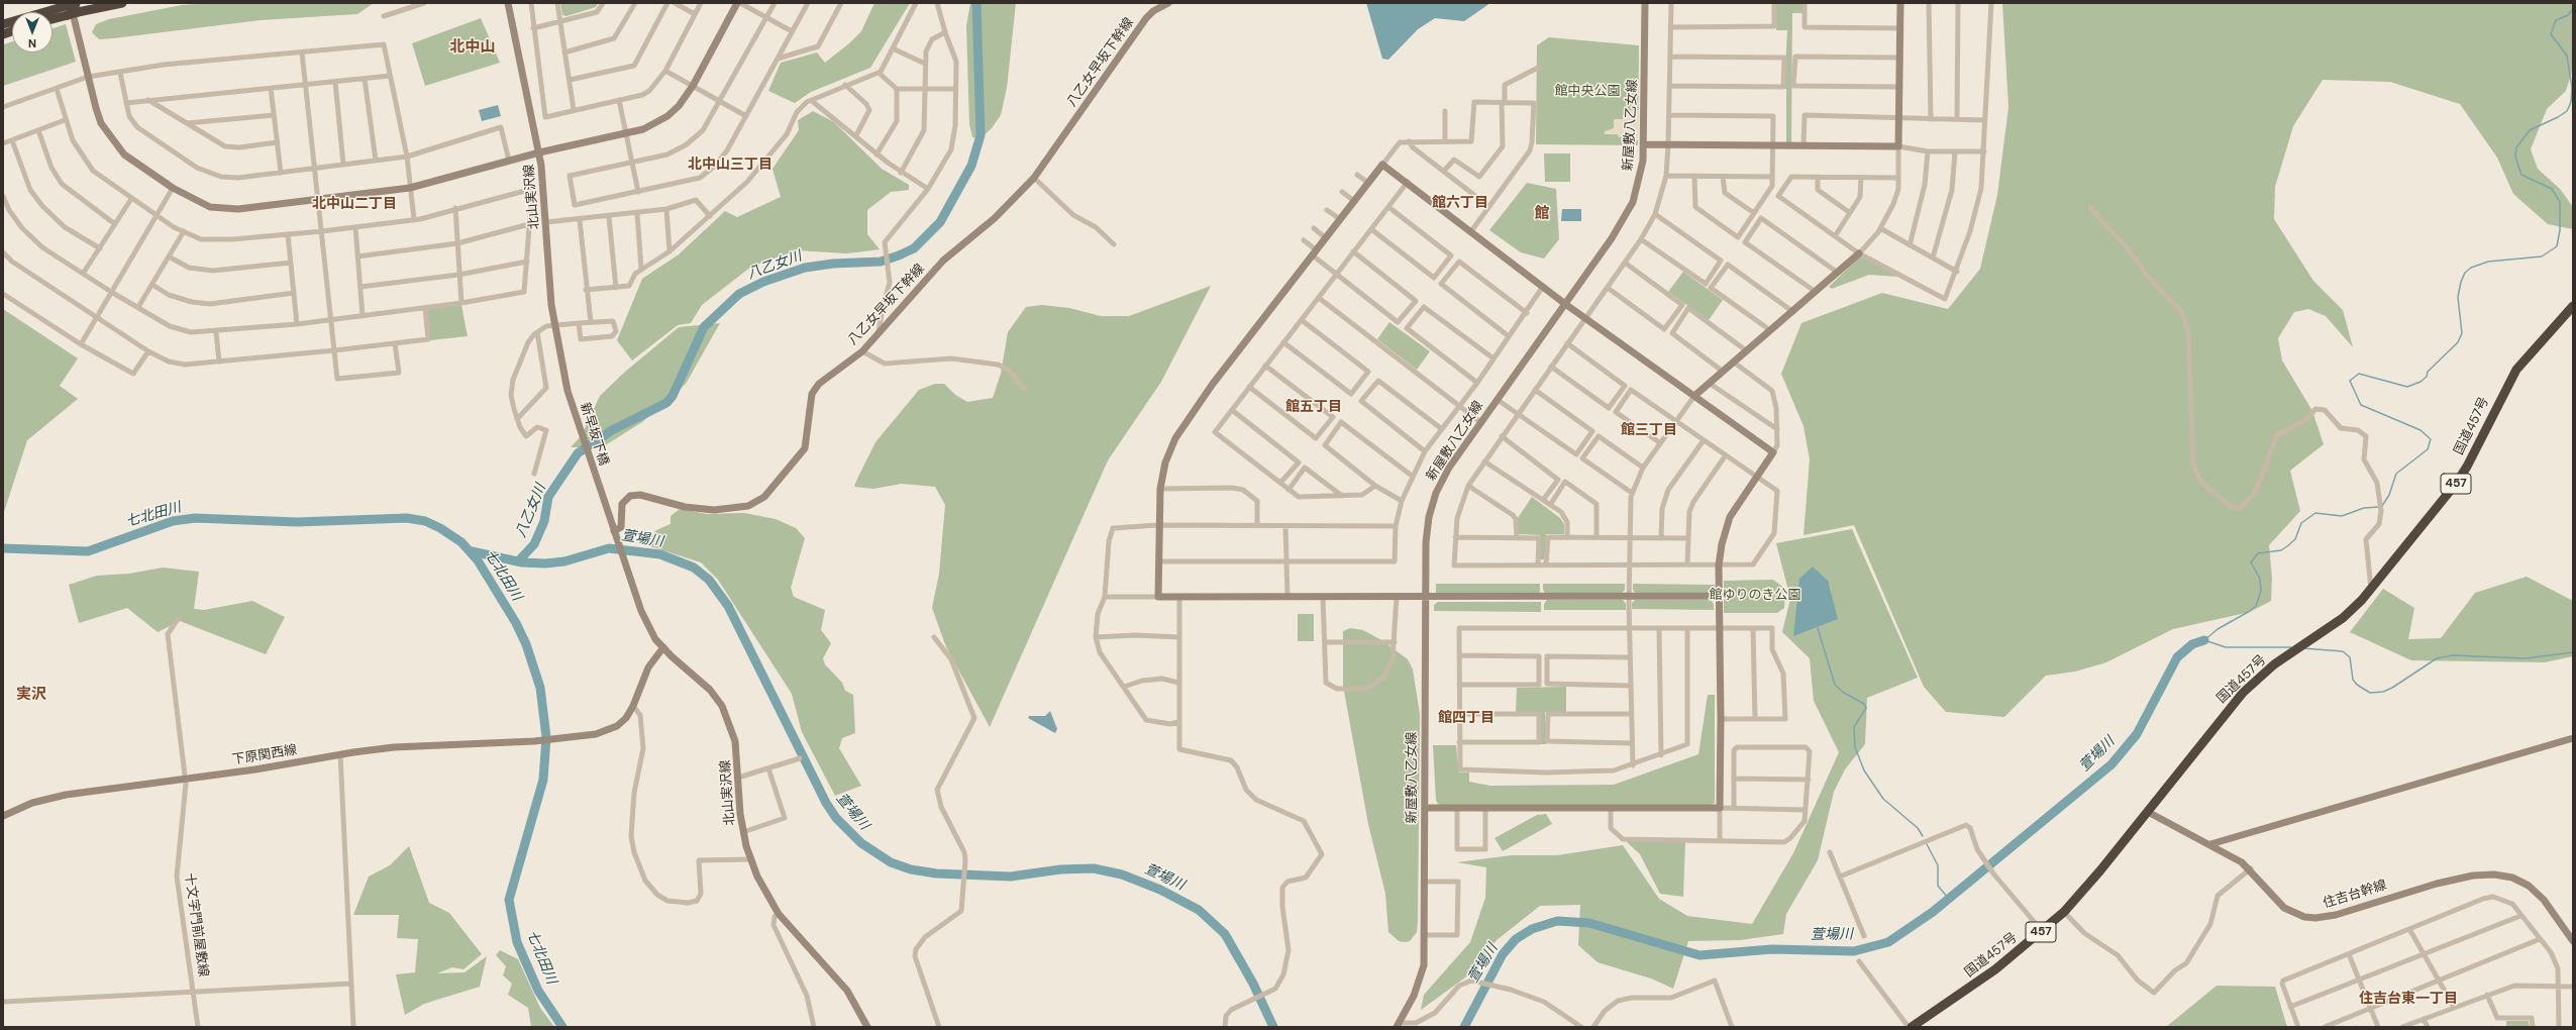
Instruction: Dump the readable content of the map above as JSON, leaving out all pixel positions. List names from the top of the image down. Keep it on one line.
{"streets":{"highway":["国道457号","457"],"street":["八乙女早坂下幹線","新屋敷八乙女線","北山実沢線","新早坂下橋","下原関西線","住吉台幹線","十文字門前屋敷線"]},"crossings":[["八乙女早坂下幹線","北山実沢線"],["八乙女早坂下幹線","新早坂下橋"],["北山実沢線","新早坂下橋"],["国道457号","住吉台幹線"],["下原関西線","十文字門前屋敷線"]],"districts":["北中山","北中山三丁目","館六丁目","北中山二丁目","館","館五丁目","館三丁目","実沢","館四丁目","住吉台東一丁目"],"water":["八乙女川","七北田川","萱場川"],"parks":["館中央公園","館ゆりのき公園"],"north":"bottom"}
